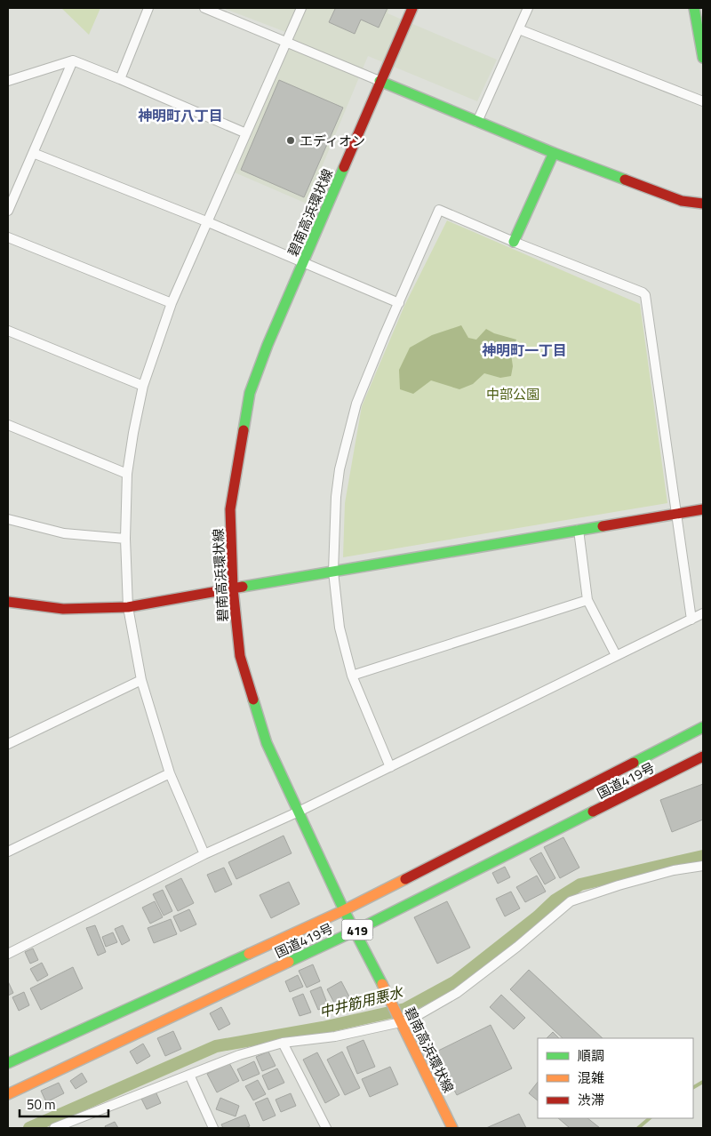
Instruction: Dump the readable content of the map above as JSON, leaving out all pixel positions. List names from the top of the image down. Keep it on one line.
{"streets":{"main road":["碧南高浜環状線","国道419号","419"]},"crossings":[["碧南高浜環状線","国道419号"]],"districts":["神明町八丁目","神明町一丁目"],"water":["中井筋用悪水"],"parks":["中部公園"],"places":["エディオン"],"legend":["順調","混雑","渋滞"],"scale_bar":"50 m"}
